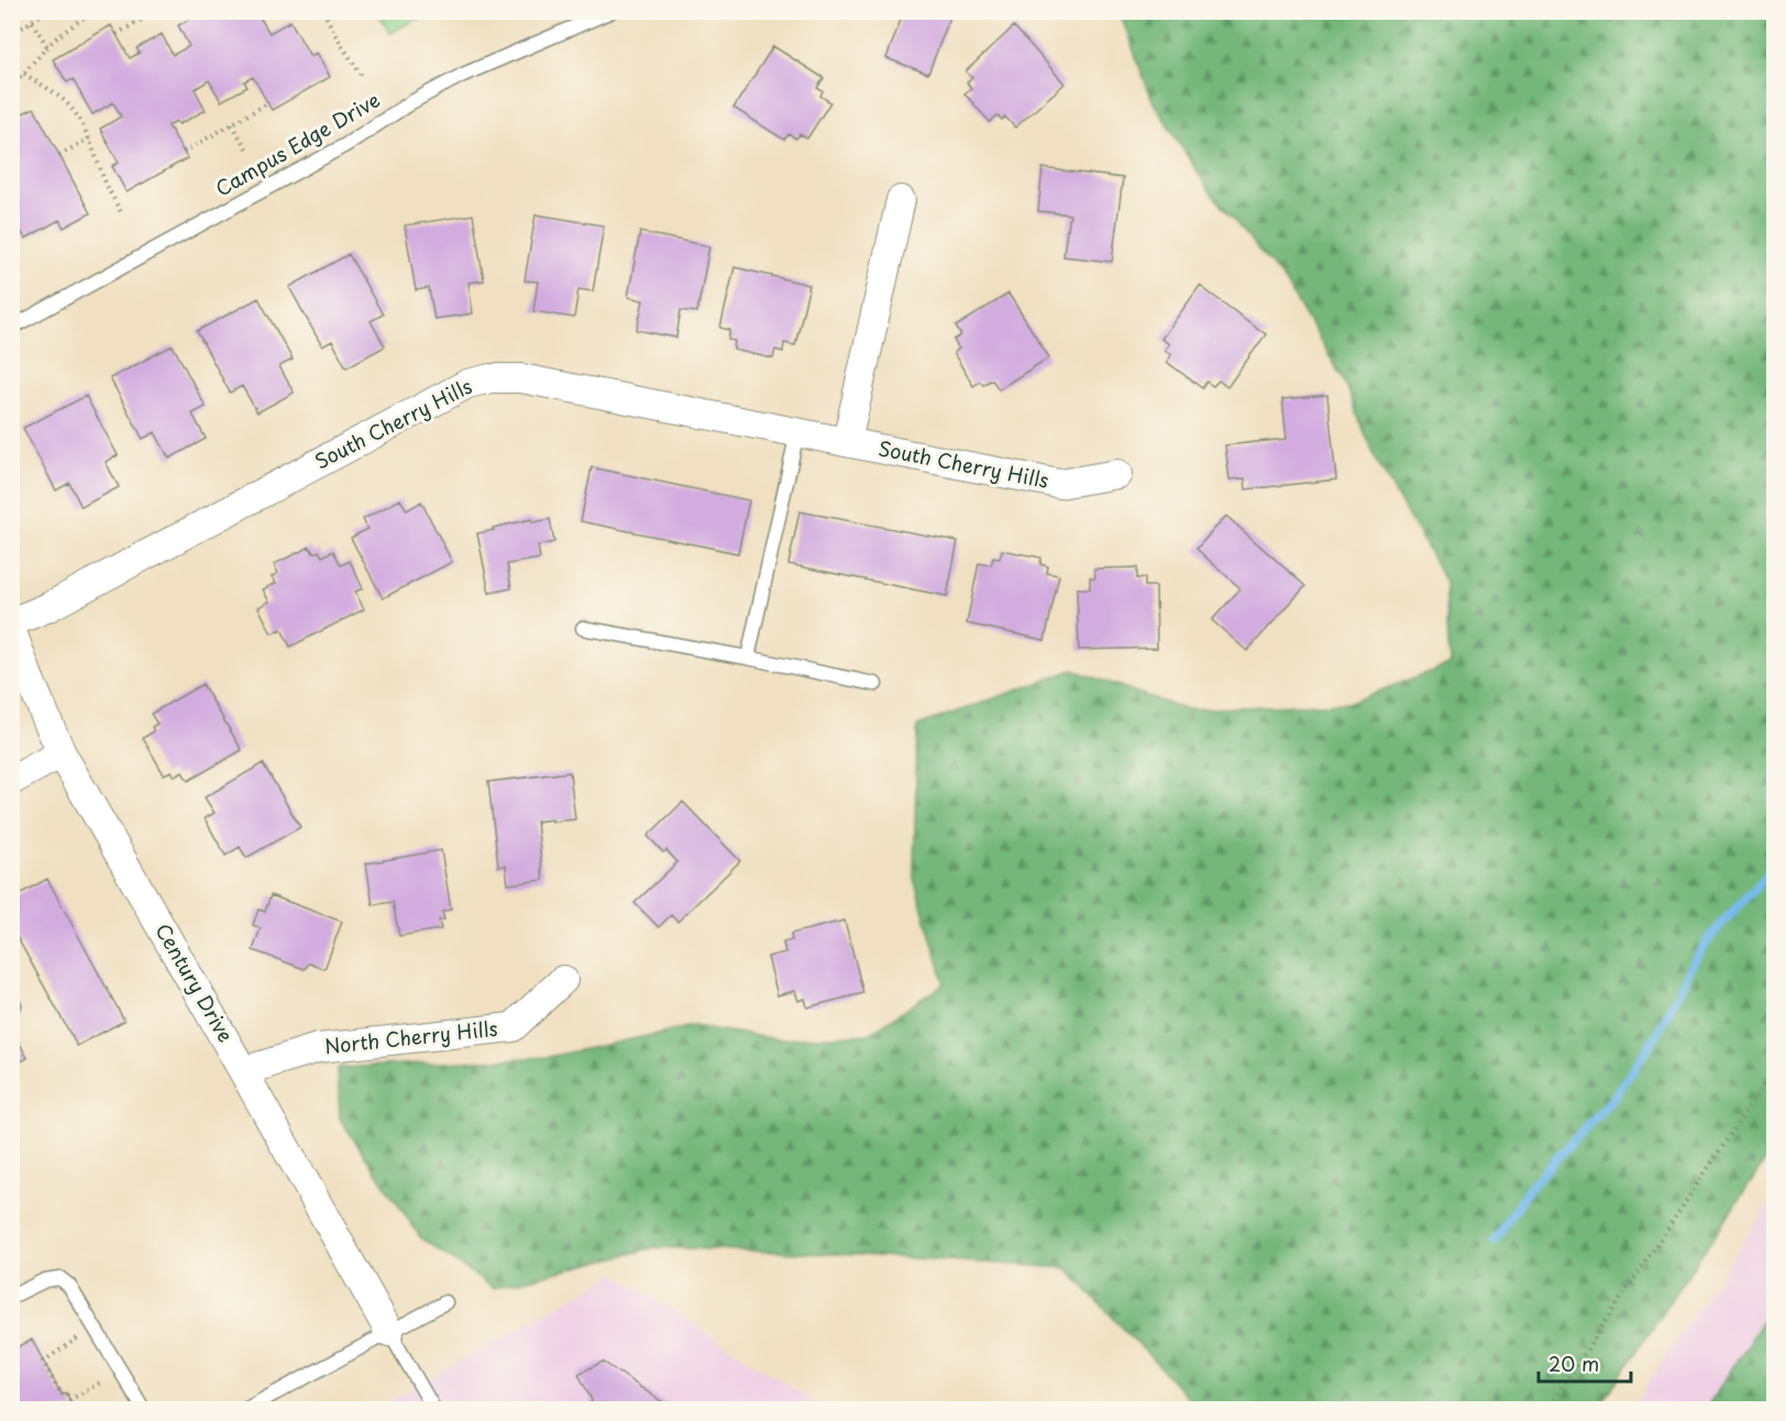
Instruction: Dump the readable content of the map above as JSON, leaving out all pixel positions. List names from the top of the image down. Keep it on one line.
{"streets":{"street":["South Cherry Hills","Century Drive","North Cherry Hills"],"lane":["Campus Edge Drive"]},"crossings":[["Century Drive","North Cherry Hills"]],"scale_bar":"20 m"}
